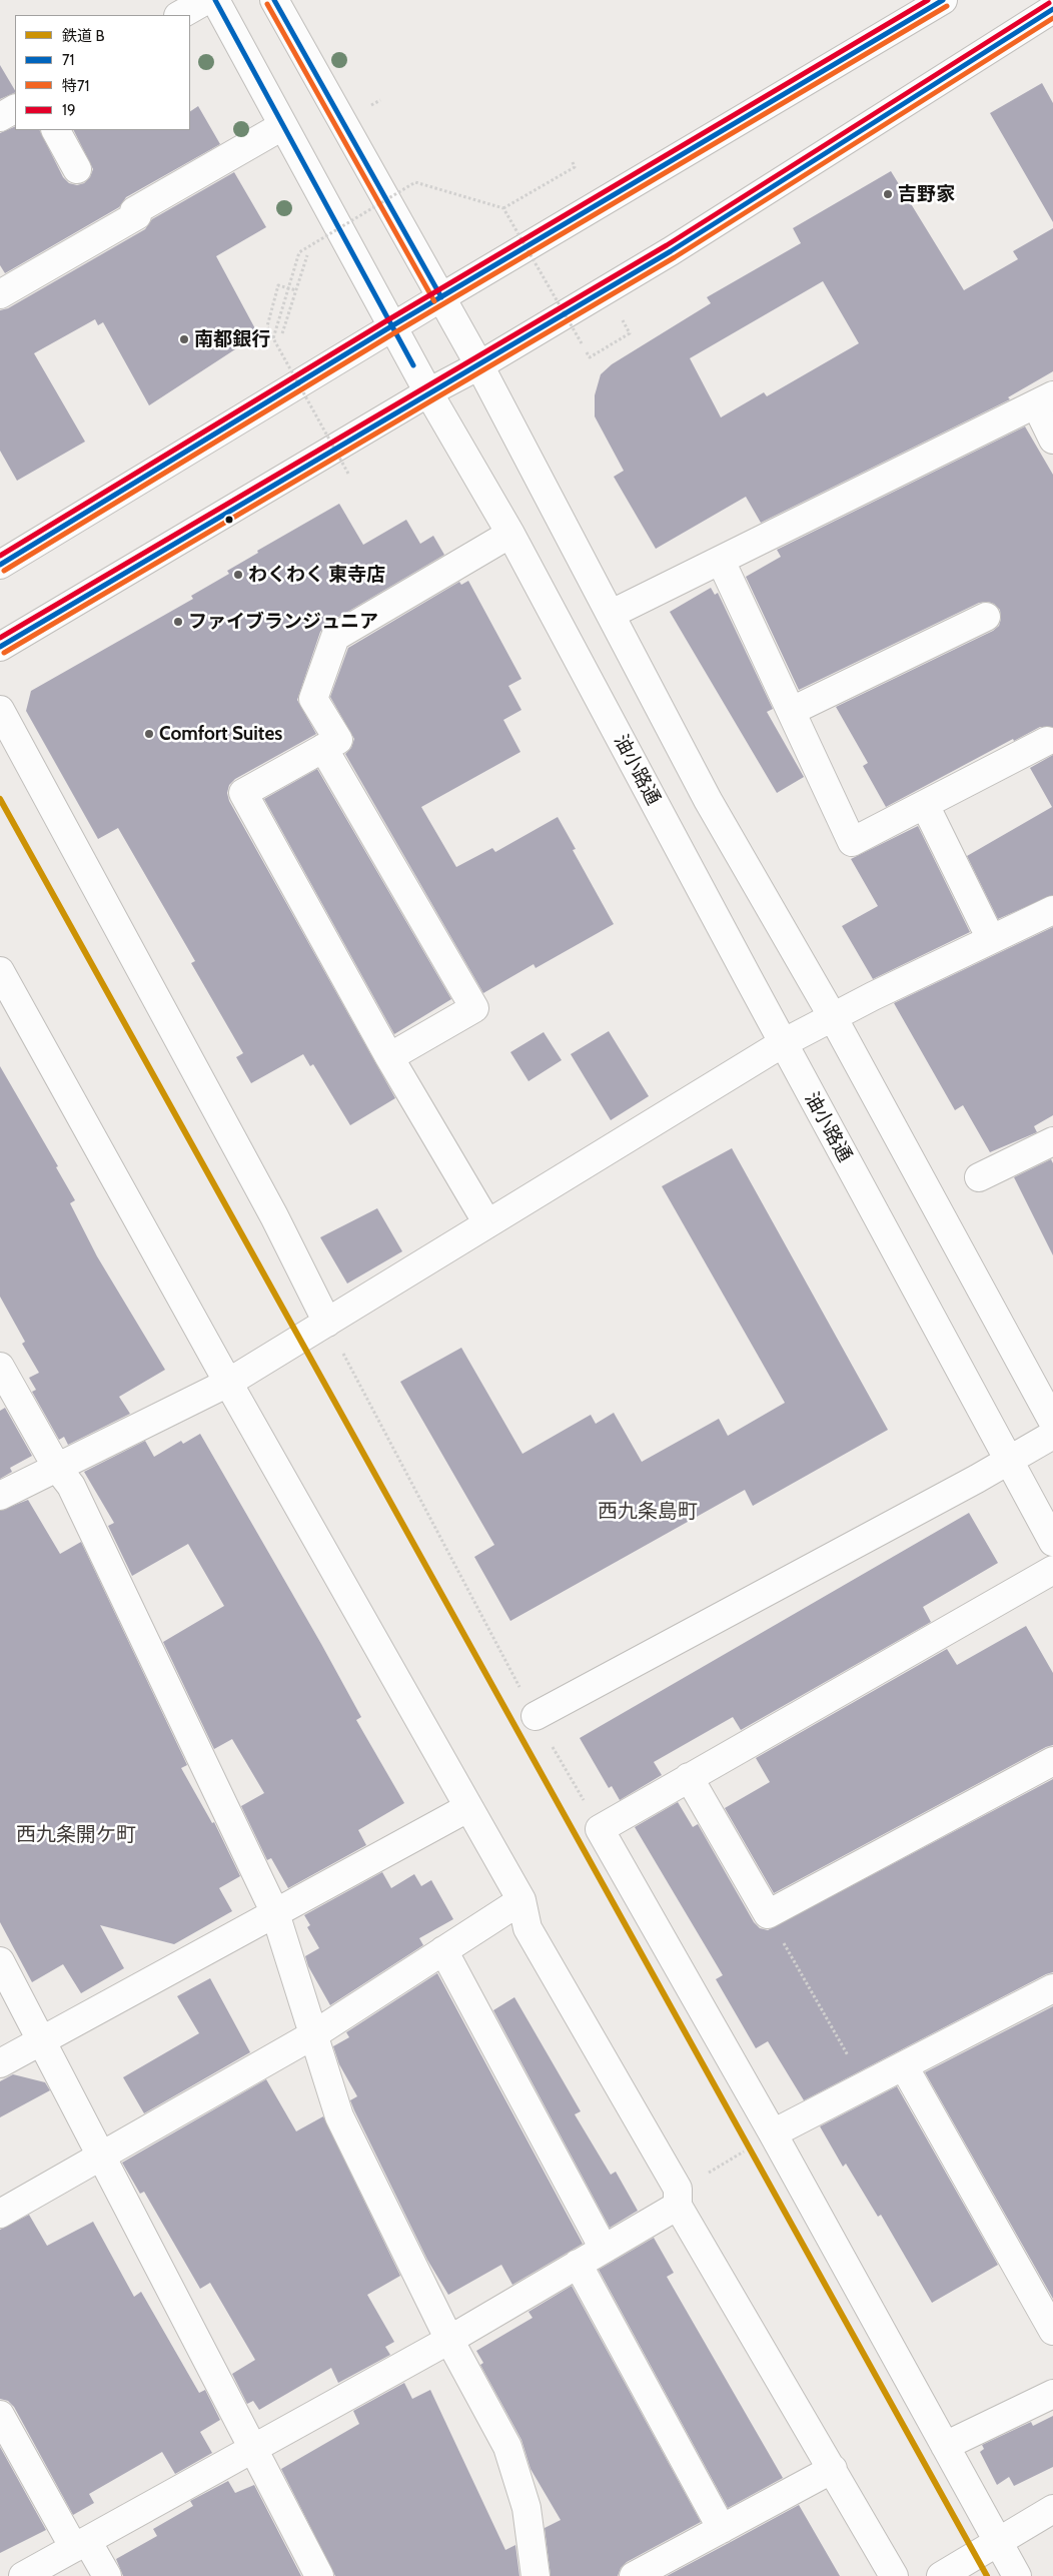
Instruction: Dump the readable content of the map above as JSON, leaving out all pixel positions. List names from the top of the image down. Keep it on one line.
{"streets":{"main road":["油小路通"]},"districts":["西九条島町","西九条開ケ町"],"places":["吉野家","南都銀行","わくわく 東寺店","ファイブランジュニア","Comfort Suites"],"lines":["transit line 71","transit line 19","transit line 特71","rail line B"],"legend":["鉄道 B","71","特71","19"]}
